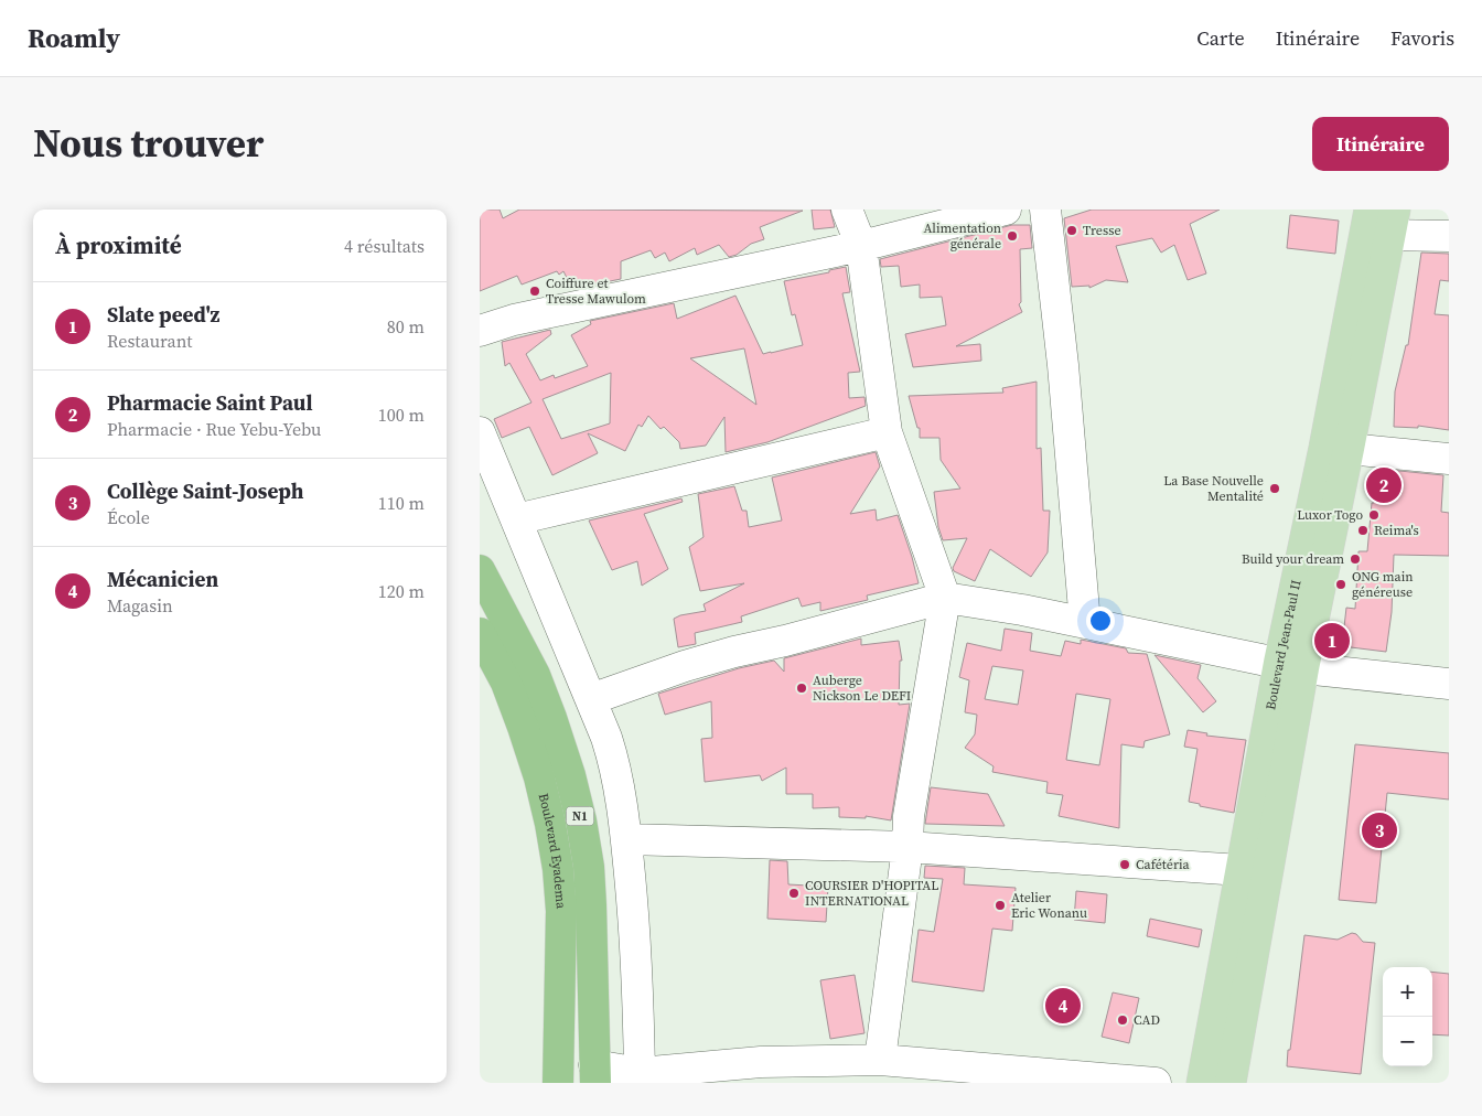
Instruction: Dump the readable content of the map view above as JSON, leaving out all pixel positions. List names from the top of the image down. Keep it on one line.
{"streets":{"highway":["N1","Boulevard Eyadema"],"main road":["Boulevard Jean-Paul II"]},"places":["Tresse","Alimentation générale","Coiffure et Tresse Mawulom","La Base Nouvelle Mentalité","Luxor Togo","Reima's","Build your dream","ONG main généreuse","Auberge Nickson Le DEFI","Cafétéria","COURSIER D'HOPITAL INTERNATIONAL","Atelier Eric Wonanu","CAD"],"page":{"header":"Roamly","nav":["Carte","Itinéraire","Favoris"],"title":"Nous trouver","buttons":"Itinéraire","heading":["À proximité","4 résultats"],"list":[{"mark":"1","name":"Slate peed'z","note":"Restaurant","value":"80 m"},{"mark":"2","name":"Pharmacie Saint Paul","note":"Pharmacie · Rue Yebu-Yebu","value":"100 m"},{"mark":"3","name":"Collège Saint-Joseph","note":"École","value":"110 m"},{"mark":"4","name":"Mécanicien","note":"Magasin","value":"120 m"}],"pins":["2","1","3","4"],"map_buttons":["+","−"]}}
